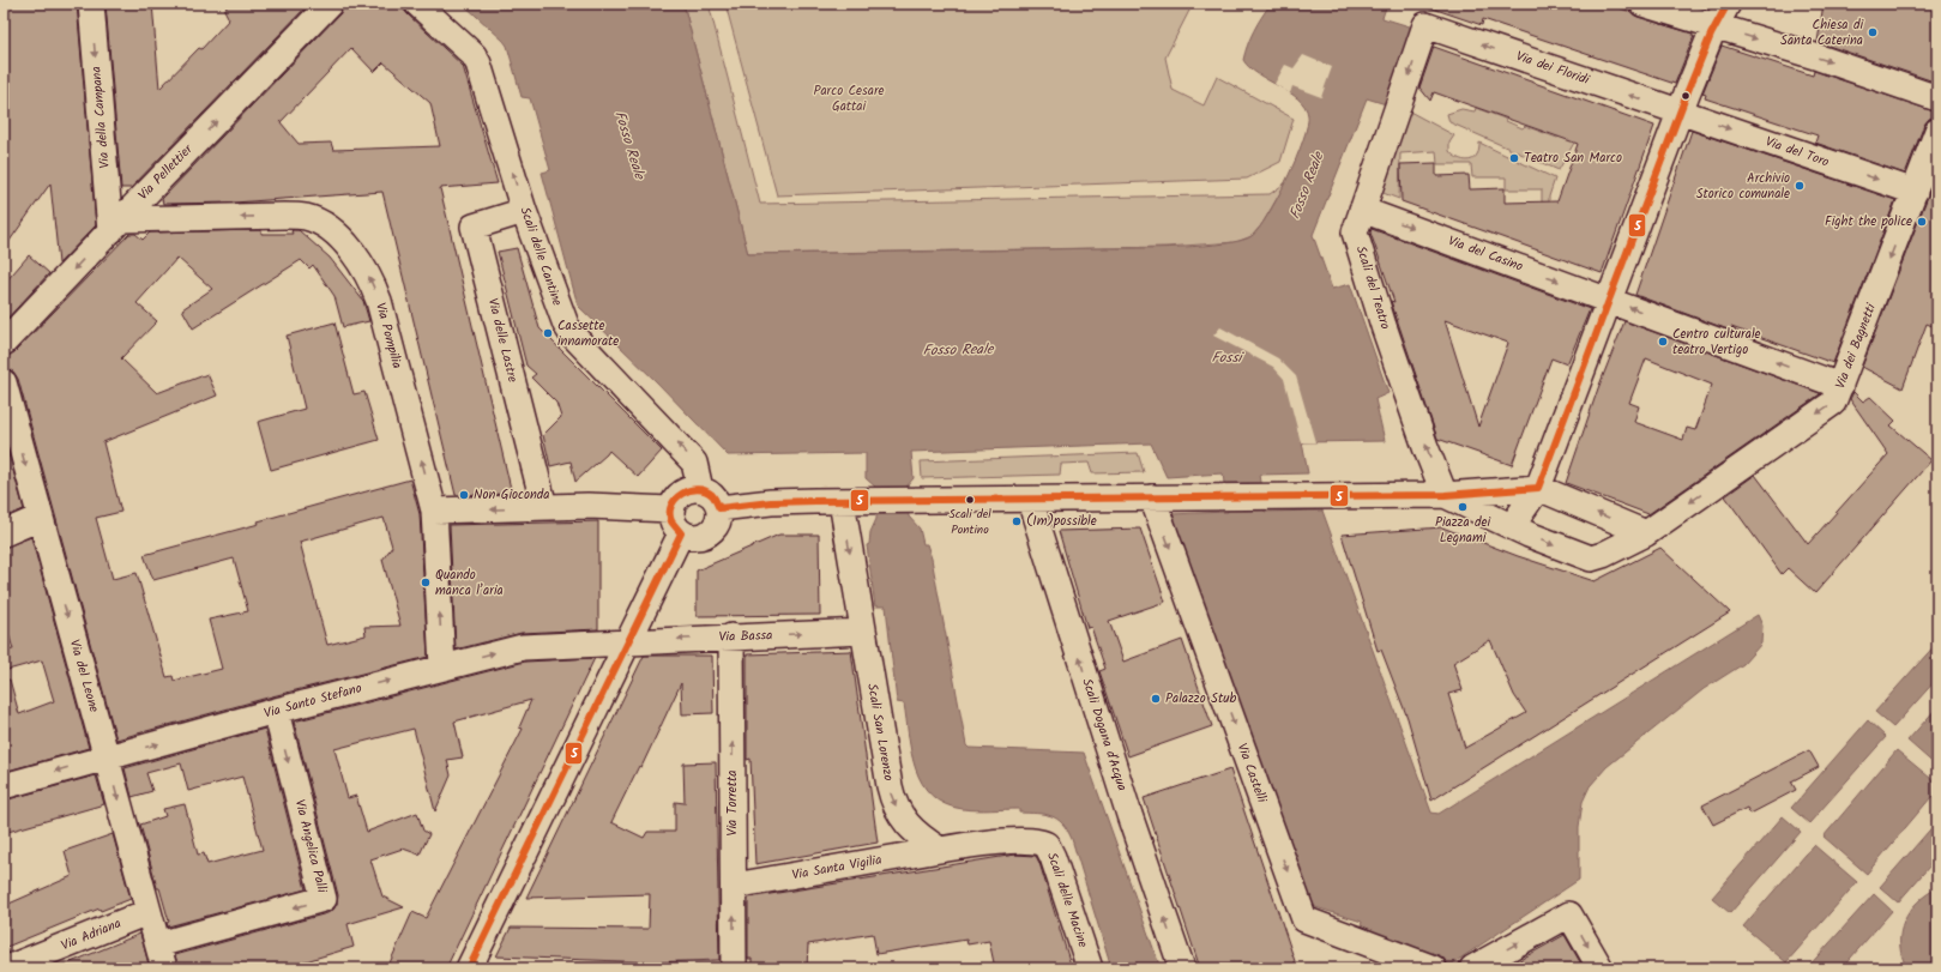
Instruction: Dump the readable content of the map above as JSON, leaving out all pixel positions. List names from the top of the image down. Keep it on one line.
{"streets":{"street":["Via dei Floridi","Via della Campana","Via del Toro","Via Pellettier","Via del Casino","Scali delle Cantine","Scali del Teatro","Via Pompilia","Via delle Lastre","Via dei Bagnetti","Via Bassa","Via del Leone","Via Santo Stefano","Scali San Lorenzo","Scali Dogana d'Acqua","Via Castelli","Via Torretta","Via Angelica Palli","Via Santa Vigilia","Scali delle Macine","Via Adriana"]},"crossings":[["Via dei Floridi","Via del Toro"],["Via dei Floridi","Scali del Teatro"],["Via della Campana","Via Pellettier"],["Via della Campana","Via Pompilia"],["Via del Toro","Via dei Bagnetti"],["Via Pellettier","Via Pompilia"],["Via del Casino","Scali del Teatro"],["Via del Casino","Via dei Bagnetti"],["Scali delle Cantine","Via delle Lastre"],["Via Pompilia","Via Santo Stefano"],["Via Bassa","Via Santo Stefano"],["Via Bassa","Scali San Lorenzo"],["Via Bassa","Via Torretta"],["Via del Leone","Via Santo Stefano"],["Via del Leone","Via Angelica Palli"],["Via del Leone","Via Adriana"],["Via Santo Stefano","Via Angelica Palli"],["Scali San Lorenzo","Via Santa Vigilia"],["Scali San Lorenzo","Scali delle Macine"],["Via Torretta","Via Santa Vigilia"],["Via Santa Vigilia","Scali delle Macine"]],"one_way":["Via dei Floridi","Via della Campana","Scali delle Cantine","Via Pompilia","Via del Leone","Scali San Lorenzo","Scali Dogana d'Acqua","Via Castelli","Via Torretta"],"water":["Fosso Reale","Fossi"],"parks":["Parco Cesare Gattai"],"places":["Chiesa di Santa Caterina","Teatro San Marco","Archivio Storico comunale","Fight the police","Cassette innamorate","Centro culturale teatro Vertigo","Non Gioconda","Scali del Pontino","Piazza dei Legnami","(Im)possible","Quando manca l’aria","Palazzo Stub"],"lines":["transit line 5"]}
